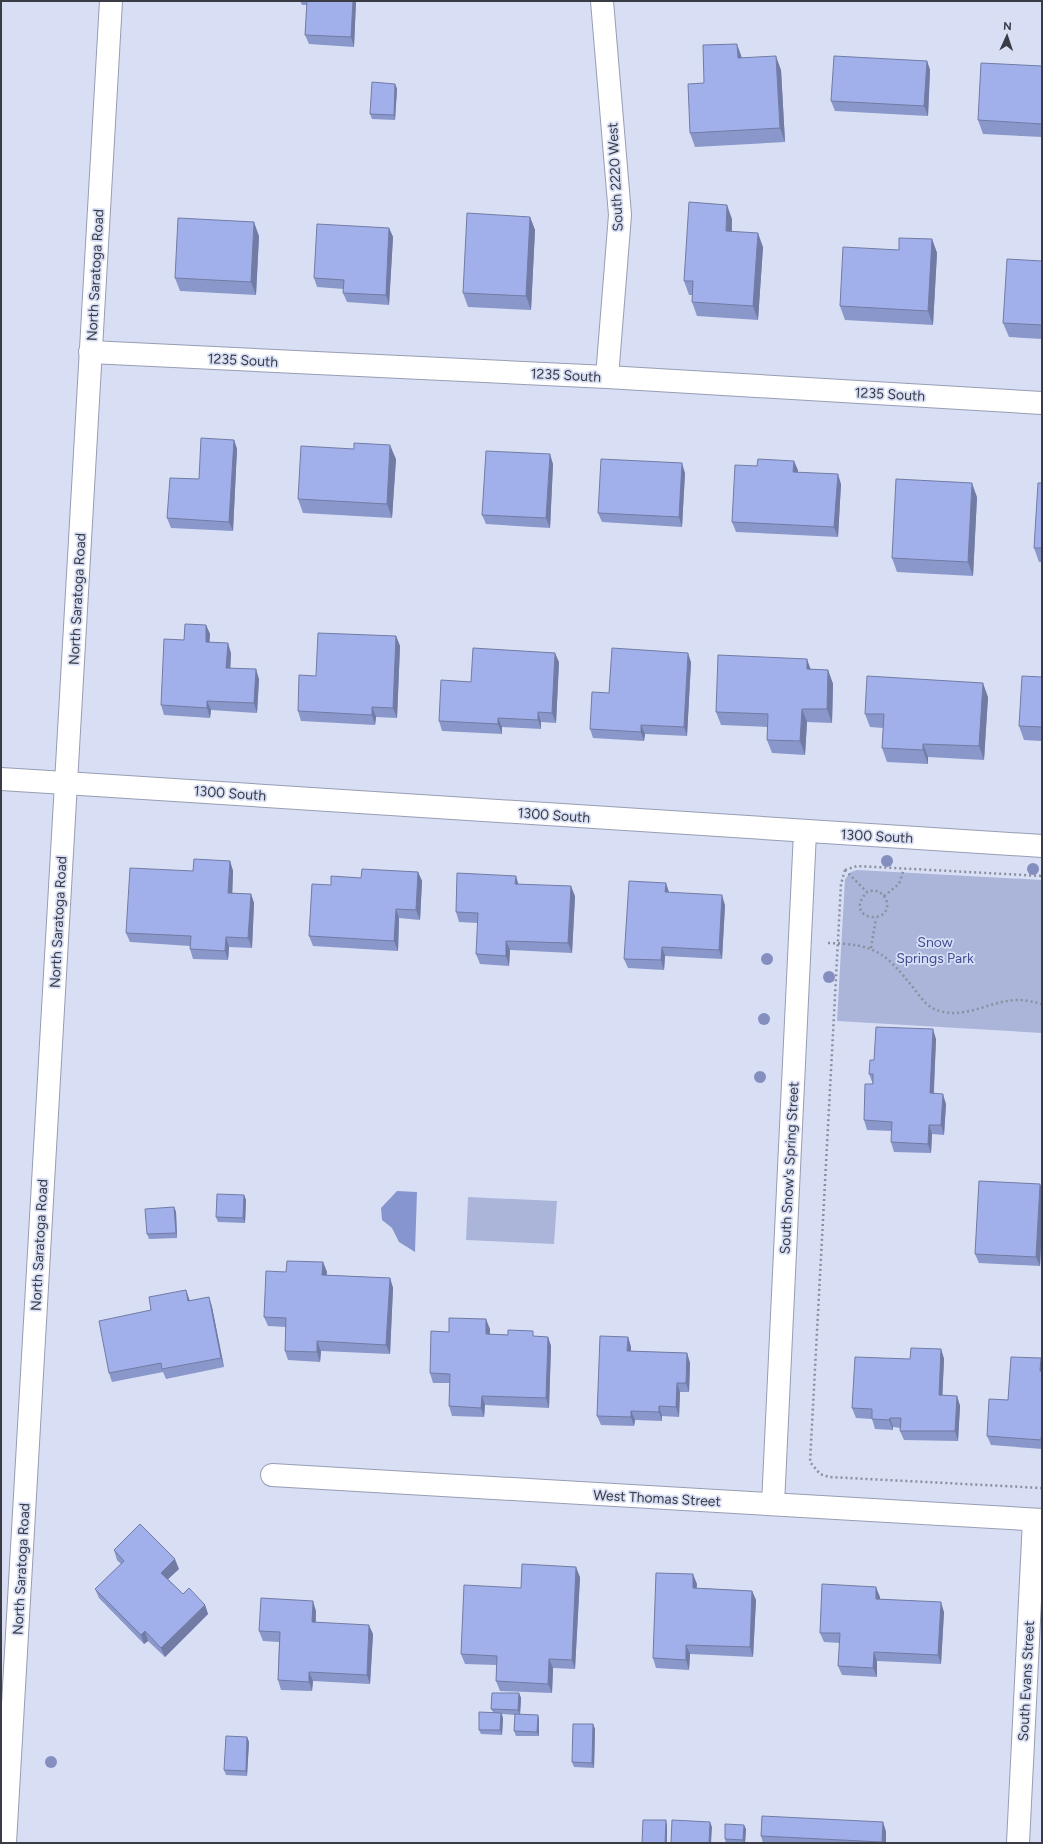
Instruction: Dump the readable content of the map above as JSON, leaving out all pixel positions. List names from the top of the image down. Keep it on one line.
{"streets":{"street":["South 2220 West","North Saratoga Road","1235 South","1300 South","South Snow's Spring Street","West Thomas Street","South Evans Street"]},"crossings":[["South 2220 West","1235 South"],["North Saratoga Road","1235 South"],["North Saratoga Road","1300 South"],["1300 South","South Snow's Spring Street"],["South Snow's Spring Street","West Thomas Street"],["West Thomas Street","South Evans Street"]],"parks":["Snow Springs Park"],"north":"top"}
